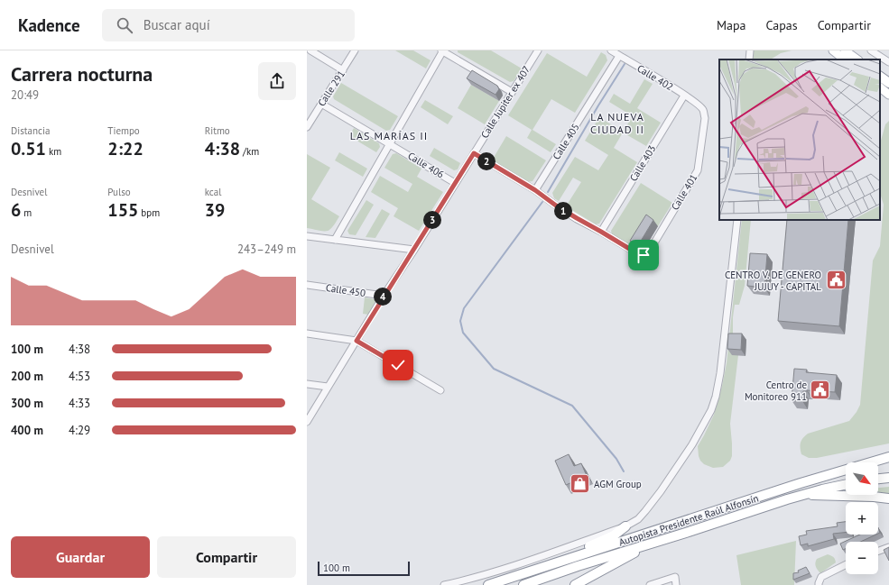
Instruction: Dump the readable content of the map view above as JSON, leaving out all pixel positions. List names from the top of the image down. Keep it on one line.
{"streets":{"highway":["Autopista Presidente Raúl Alfonsín"],"street":["Calle 402","Calle 291","Calle Jupiter ex 407","Calle 405","Calle 403","Calle 406","Calle 401","Calle 450"]},"crossings":[["Calle 402","Calle 405"],["Calle 402","Calle 403"],["Calle 402","Calle 401"],["Calle 291","Calle 406"],["Calle Jupiter ex 407","Calle 406"],["Calle 403","Calle 401"]],"districts":["LA NUEVA CIUDAD II","LAS MARÍAS II"],"places":{"public building":["CENTRO V. DE GENERO JUJUY - CAPITAL","Centro de Monitoreo 911"],"shop":["AGM Group"]},"scale_bar":"100 m","north":"bottom right","page":{"header":"Kadence","search":"Buscar aquí","nav":["Mapa","Capas","Compartir"],"heading":["Carrera nocturna","20:49"],"stats":[["Distancia","0.51 km"],["Tiempo","2:22"],["Ritmo","4:38 /km"],["Desnivel","6 m"],["Pulso","155 bpm"],["kcal","39"]],"pins":["2","1","3","4"],"chart":["Desnivel","243–249 m"],"list":[{"name":"100 m","note":"4:38"},{"name":"200 m","note":"4:53"},{"name":"300 m","note":"4:33"},{"name":"400 m","note":"4:29"}],"map_buttons":["+","−"],"buttons":["Guardar","Compartir"],"scale":"100 m"}}
